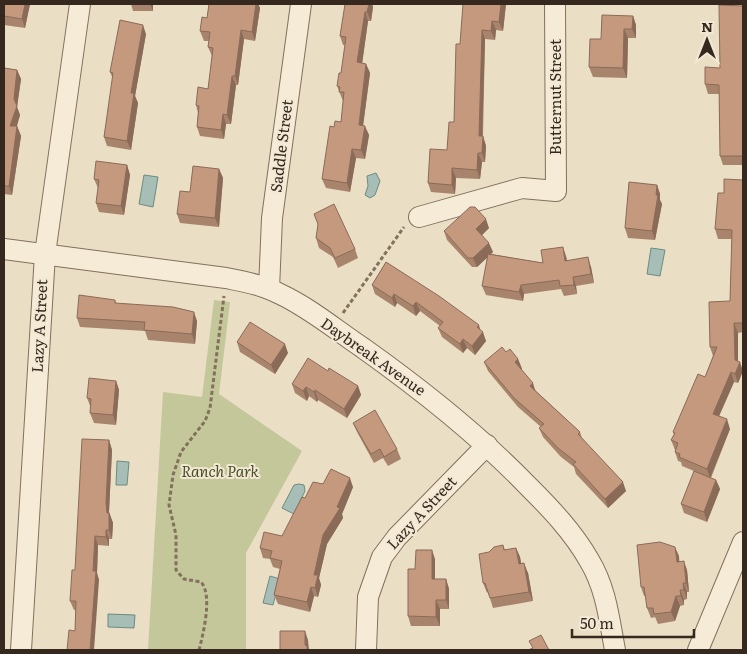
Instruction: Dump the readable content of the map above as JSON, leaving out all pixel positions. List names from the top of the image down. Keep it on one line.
{"streets":{"street":["Butternut Street","Saddle Street","Lazy A Street","Daybreak Avenue"]},"crossings":[["Saddle Street","Daybreak Avenue"],["Lazy A Street","Daybreak Avenue"]],"parks":["Ranch Park"],"scale_bar":"50 m","north":"top"}
